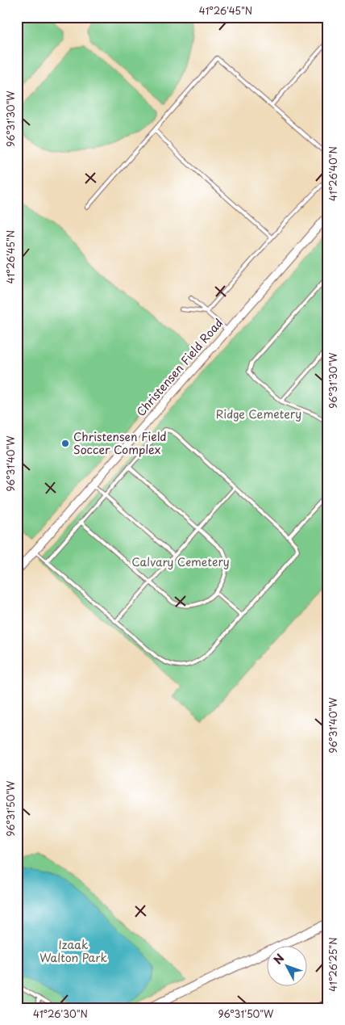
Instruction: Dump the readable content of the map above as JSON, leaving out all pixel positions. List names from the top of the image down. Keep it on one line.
{"streets":{"street":["Christensen Field Road"]},"parks":["Ridge Cemetery","Calvary Cemetery","Izaak Walton Park"],"places":["Christensen Field Soccer Complex"],"north":"top left","coordinates":["41°26'45\"N","96°31'30\"W","41°26'40\"N","96°31'40\"W","96°31'50\"W","41°26'25\"N","41°26'30\"N"]}
